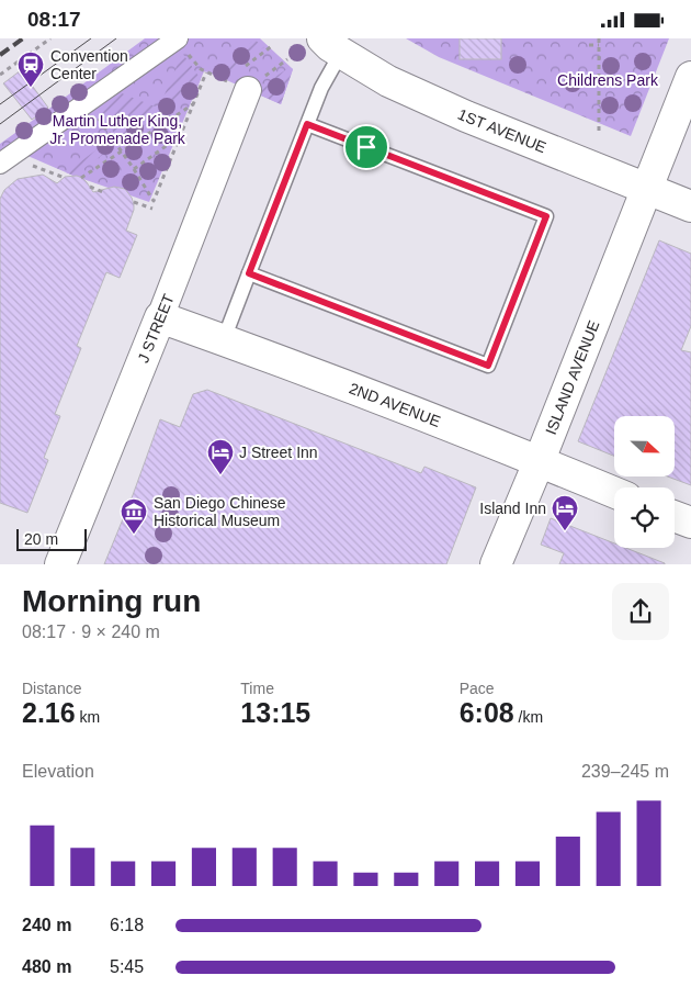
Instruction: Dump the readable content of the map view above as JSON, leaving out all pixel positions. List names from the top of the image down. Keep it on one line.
{"streets":{"street":["1ST AVENUE","J STREET","ISLAND AVENUE","2ND AVENUE"]},"crossings":[["1ST AVENUE","ISLAND AVENUE"],["J STREET","2ND AVENUE"],["ISLAND AVENUE","2ND AVENUE"]],"parks":["Childrens Park","Martin Luther King, Jr. Promenade Park"],"places":{"station":["Convention Center"],"hotel":["J Street Inn","Island Inn"],"museum":["San Diego Chinese Historical Museum"]},"scale_bar":"20 m","north":"right","page":{"status":"08:17","scale":"20 m","heading":["Morning run","08:17 · 9 × 240 m"],"stats":[["Distance","2.16 km"],["Time","13:15"],["Pace","6:08 /km"]],"chart":["Elevation","239–245 m"],"list":[{"name":"240 m","note":"6:18"},{"name":"480 m","note":"5:45"}]}}
